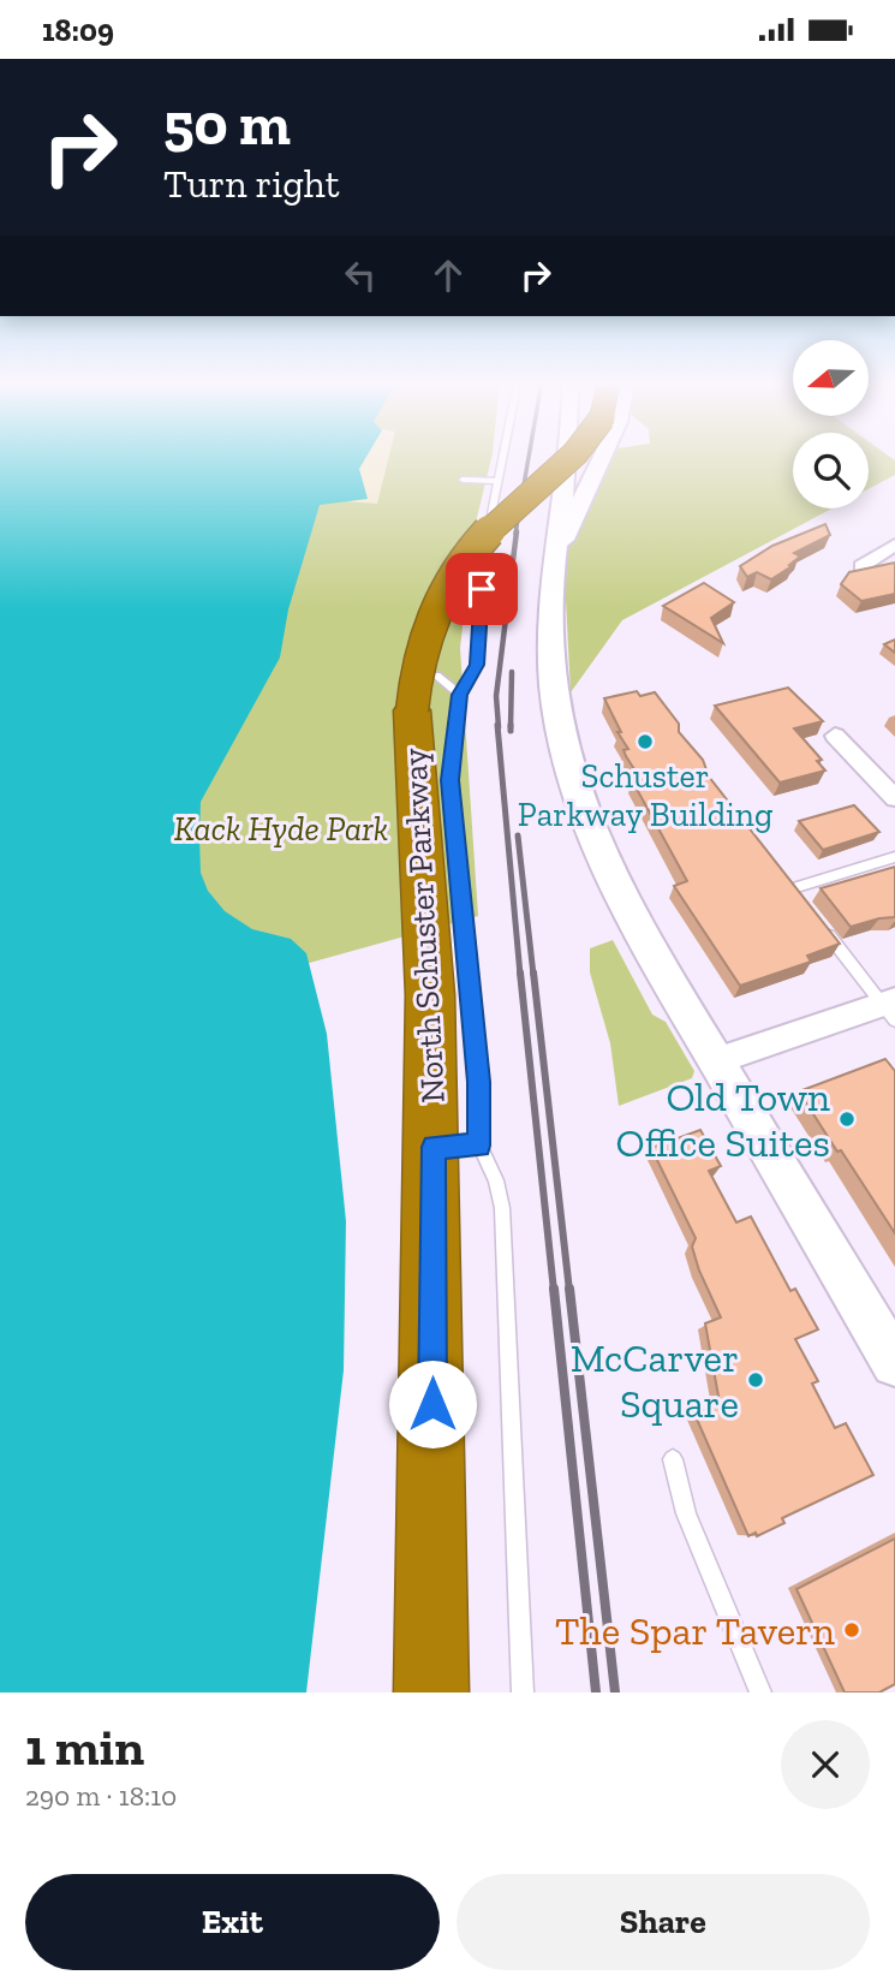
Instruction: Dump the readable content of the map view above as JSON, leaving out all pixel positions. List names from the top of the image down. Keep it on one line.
{"streets":{"highway":["North Schuster Parkway"]},"parks":["Kack Hyde Park"],"places":["Schuster Parkway Building","Old Town Office Suites","McCarver Square","The Spar Tavern"],"north":"left","page":{"status":"18:09","turn":["50 m","Turn right"],"heading":["1 min","290 m · 18:10"],"buttons":["Exit","Share"]}}
